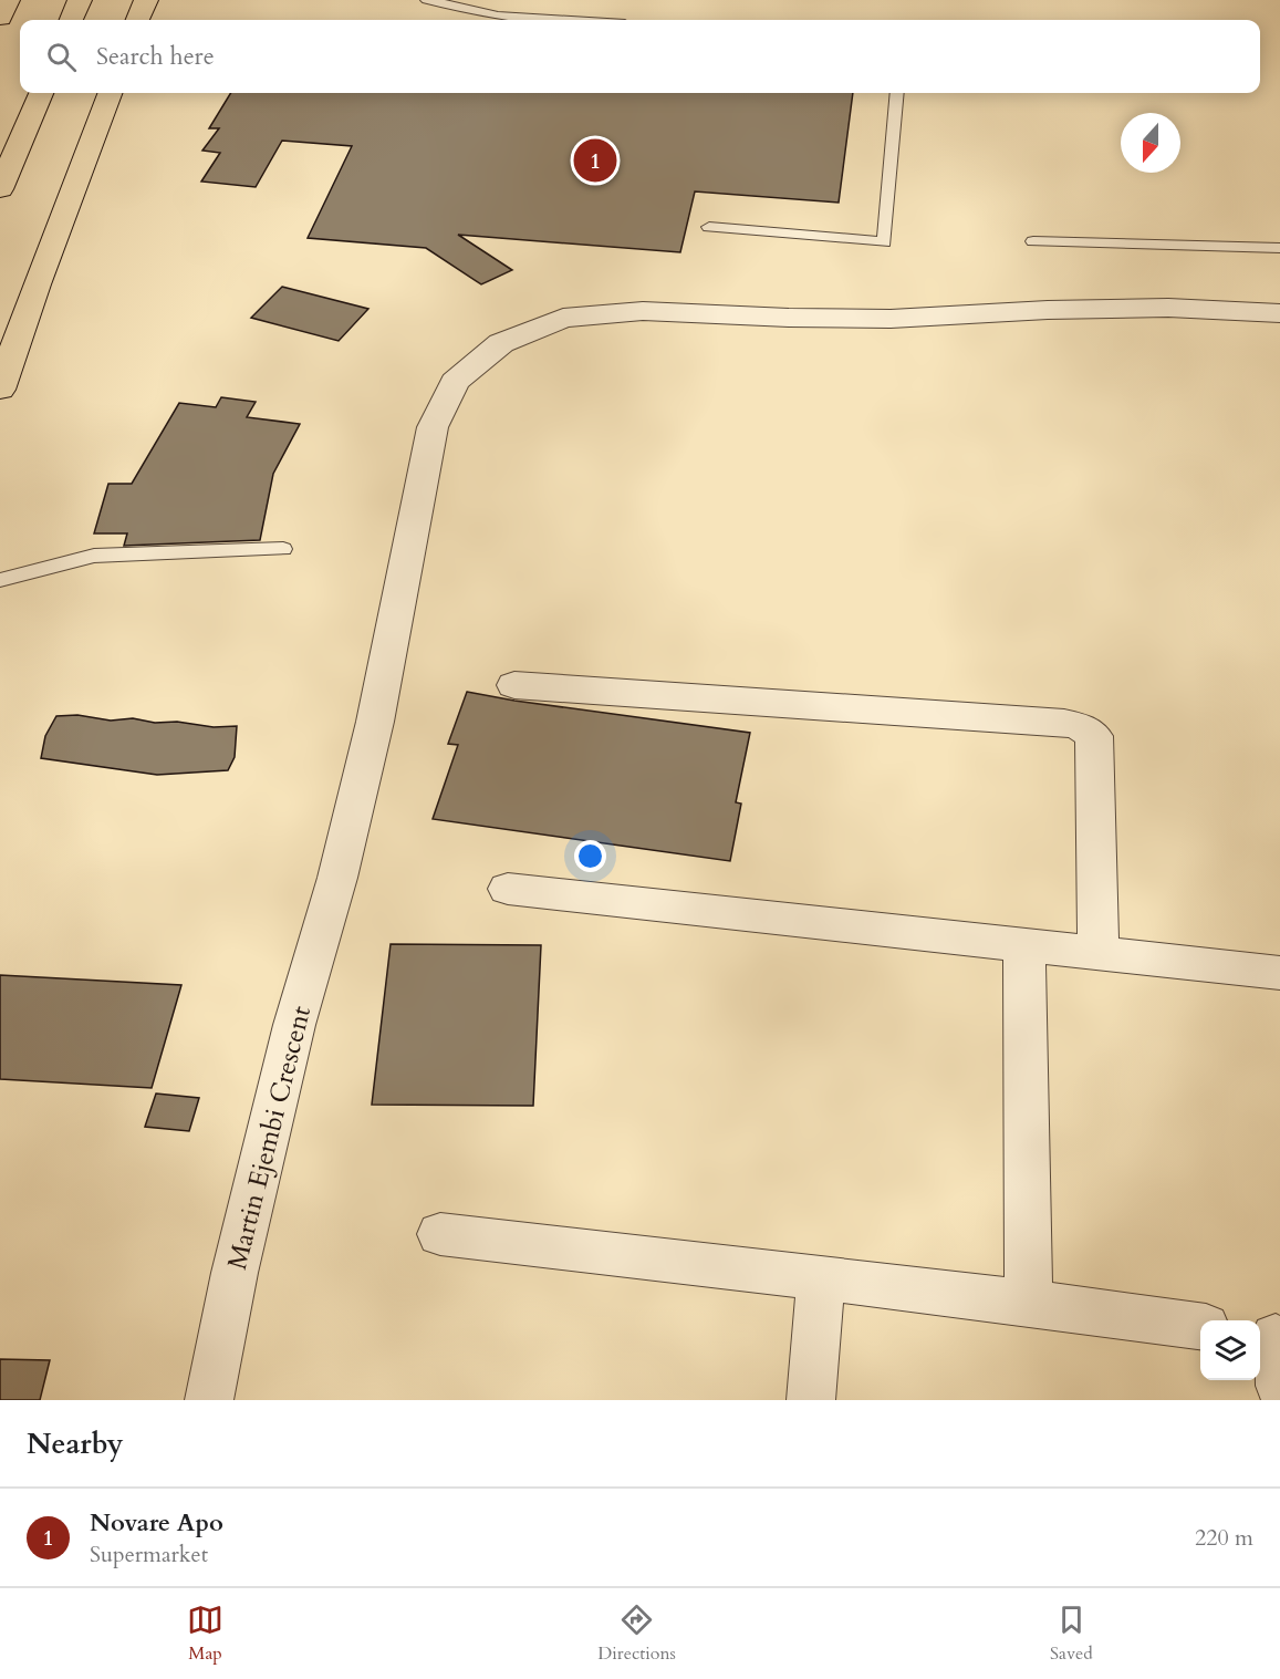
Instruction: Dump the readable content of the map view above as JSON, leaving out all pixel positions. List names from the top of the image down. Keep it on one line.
{"streets":{"street":["Martin Ejembi Crescent"]},"north":"bottom","page":{"search":"Search here","pins":"1","heading":"Nearby","list":[{"mark":"1","name":"Novare Apo","note":"Supermarket","value":"220 m"}],"nav":["Map","Directions","Saved"]}}
